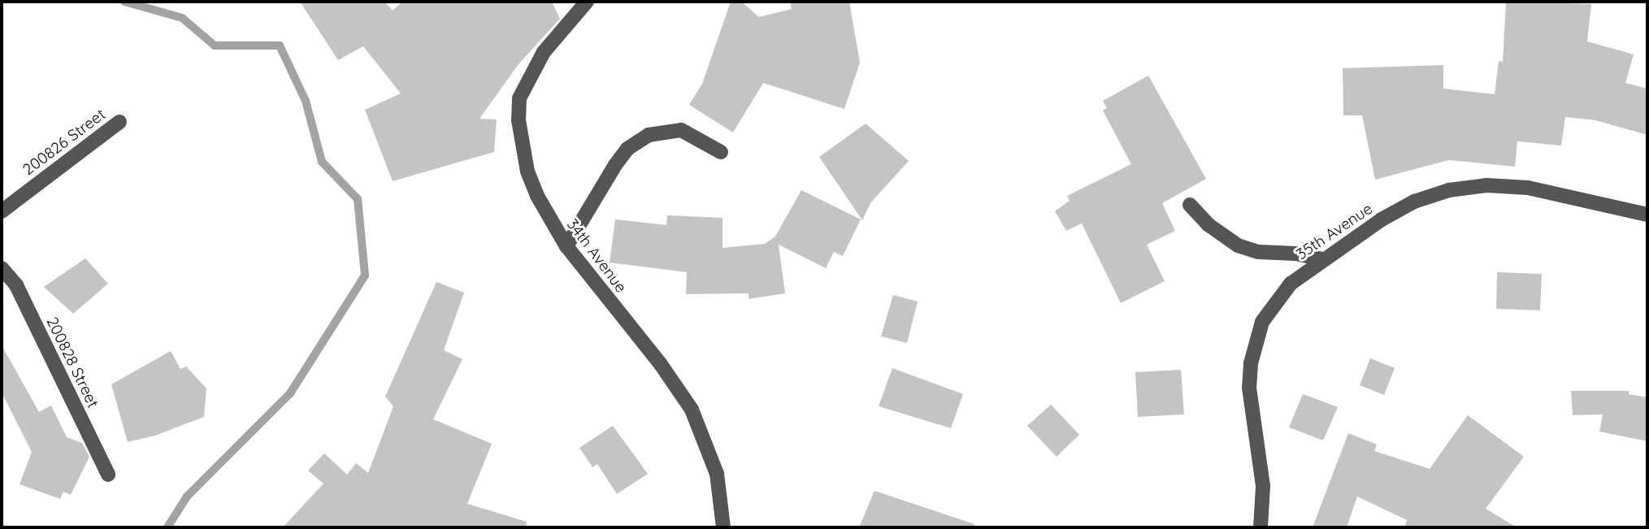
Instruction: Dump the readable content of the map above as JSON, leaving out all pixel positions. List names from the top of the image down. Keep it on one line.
{"streets":{"street":["200826 Street","35th Avenue","34th Avenue","200828 Street"]}}
